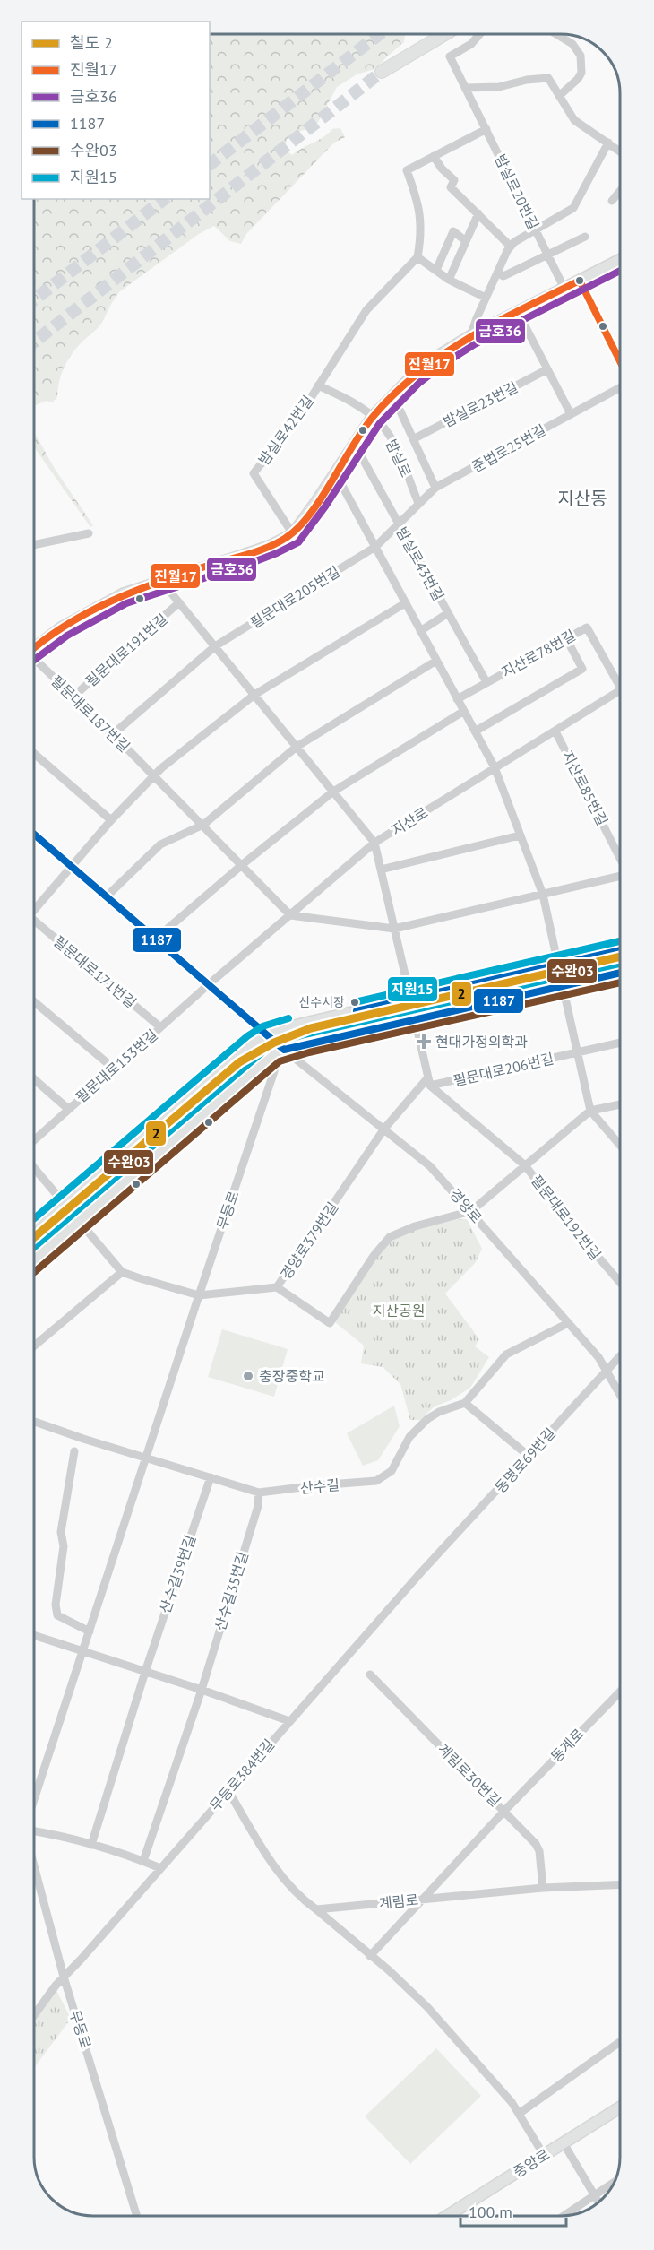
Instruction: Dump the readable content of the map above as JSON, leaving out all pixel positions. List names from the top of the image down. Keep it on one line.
{"streets":{"main road":["중앙로"],"street":["밤실로20번길","밤실로23번길","밤실로42번길","준법로25번길","밤실로","밤실로43번길","필문대로205번길","필문대로191번길","지산로78번길","필문대로187번길","지산로85번길","지산로","필문대로171번길","필문대로153번길","필문대로206번길","경양로","무등로","필문대로192번길","경양로379번길","동명로69번길","산수길","산수길39번길","산수길35번길","동계로","무등로384번길","계림로30번길","계림로"]},"crossings":[["밤실로42번길","밤실로"],["준법로25번길","밤실로"],["준법로25번길","밤실로43번길"],["준법로25번길","필문대로205번길"],["밤실로43번길","필문대로205번길"],["밤실로43번길","지산로78번길"],["필문대로205번길","필문대로191번길"],["필문대로191번길","필문대로187번길"],["필문대로191번길","지산로"],["필문대로187번길","지산로"],["지산로85번길","지산로"],["지산로","필문대로153번길"],["필문대로171번길","필문대로153번길"],["필문대로206번길","필문대로192번길"],["경양로","무등로"],["경양로","필문대로192번길"],["경양로","경양로379번길"],["경양로","동명로69번길"],["무등로","경양로379번길"],["무등로","산수길"],["무등로","무등로384번길"],["동명로69번길","무등로384번길"],["산수길","산수길39번길"],["산수길","산수길35번길"],["동계로","계림로30번길"],["동계로","계림로"],["계림로30번길","계림로"]],"districts":["지산동"],"parks":["지산공원"],"places":{"other":["산수시장","충장중학교"],"health":["현대가정의학과"]},"lines":["transit line 금호36","transit line 진월17","transit line 1187","transit line 지원15","rail line 2","transit line 수완03"],"legend":["철도 2","진월17","금호36","1187","수완03","지원15"],"scale_bar":"100 m"}
